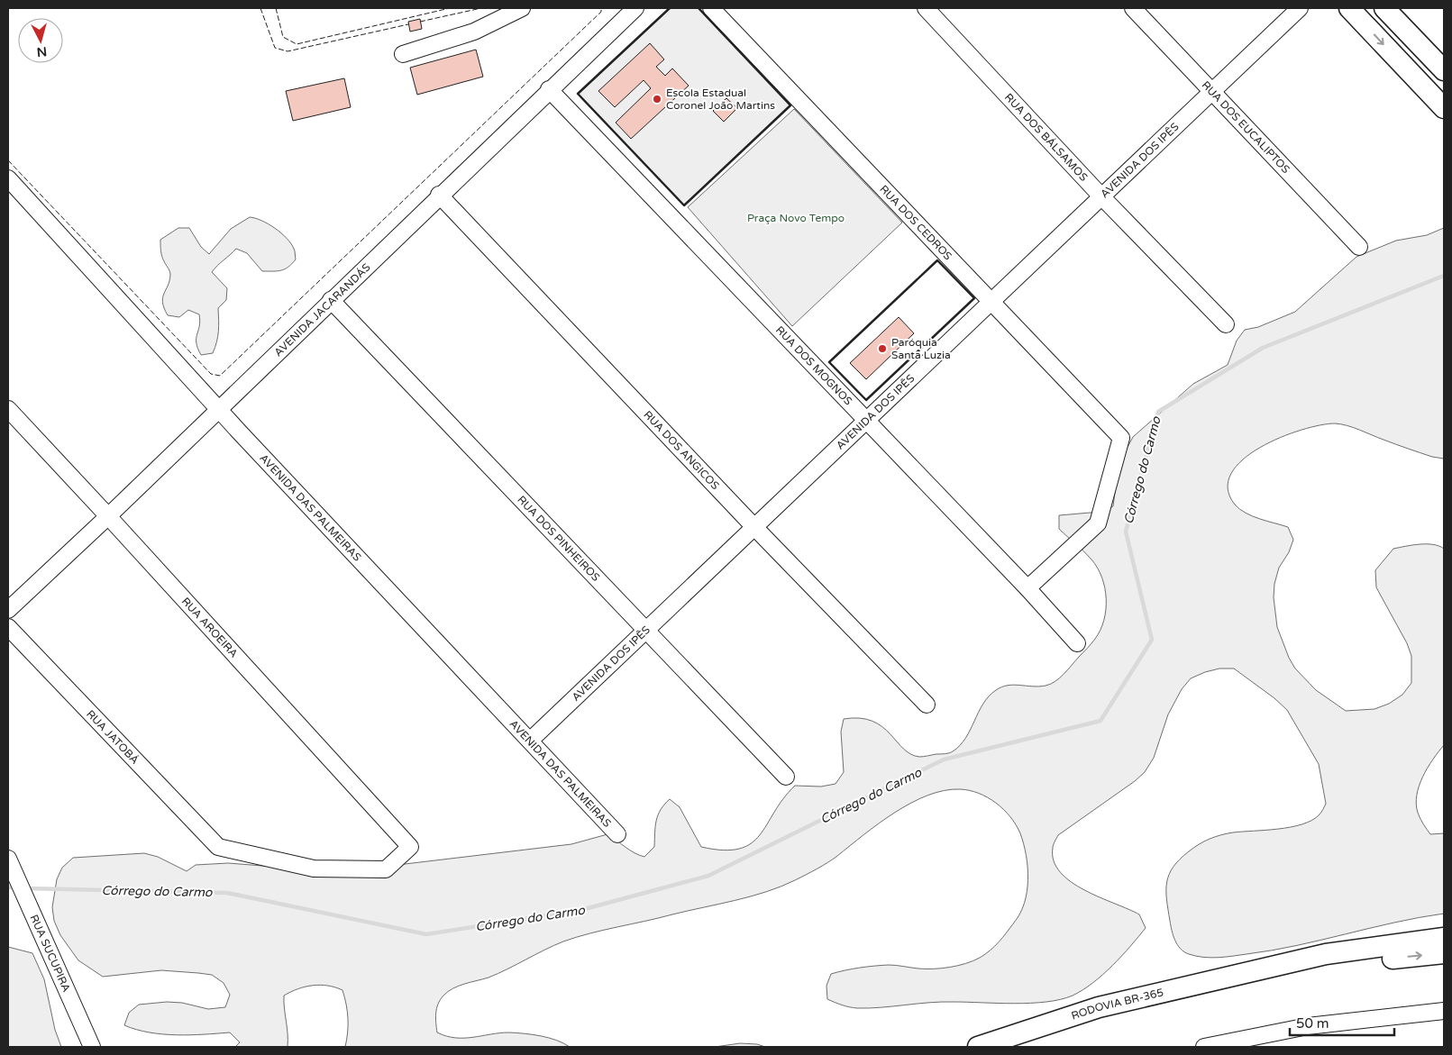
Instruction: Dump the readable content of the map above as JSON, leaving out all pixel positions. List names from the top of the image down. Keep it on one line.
{"streets":{"main road":["RODOVIA BR-365"],"street":["RUA DOS EUCALIPTOS","RUA DOS BÁLSAMOS","AVENIDA DOS IPÊS","RUA DOS CEDROS","AVENIDA JACARANDÁS","RUA DOS MOGNOS","RUA DOS ANGICOS","AVENIDA DAS PALMEIRAS","RUA DOS PINHEIROS","RUA AROEIRA","RUA JATOBÁ","RUA SUCUPIRA"]},"crossings":[["RUA DOS EUCALIPTOS","AVENIDA DOS IPÊS"],["RUA DOS BÁLSAMOS","AVENIDA DOS IPÊS"],["AVENIDA DOS IPÊS","RUA DOS CEDROS"],["AVENIDA DOS IPÊS","RUA DOS MOGNOS"],["AVENIDA DOS IPÊS","RUA DOS ANGICOS"],["AVENIDA DOS IPÊS","AVENIDA DAS PALMEIRAS"],["AVENIDA DOS IPÊS","RUA DOS PINHEIROS"],["RUA DOS CEDROS","RUA DOS MOGNOS"],["AVENIDA JACARANDÁS","RUA DOS MOGNOS"],["AVENIDA JACARANDÁS","RUA DOS ANGICOS"],["AVENIDA JACARANDÁS","AVENIDA DAS PALMEIRAS"],["AVENIDA JACARANDÁS","RUA DOS PINHEIROS"],["AVENIDA JACARANDÁS","RUA AROEIRA"],["RUA AROEIRA","RUA JATOBÁ"]],"water":["Córrego do Carmo"],"parks":["Praça Novo Tempo"],"places":["Escola Estadual Coronel João Martins","Paróquia Santa Luzia"],"scale_bar":"50 m","north":"bottom"}
